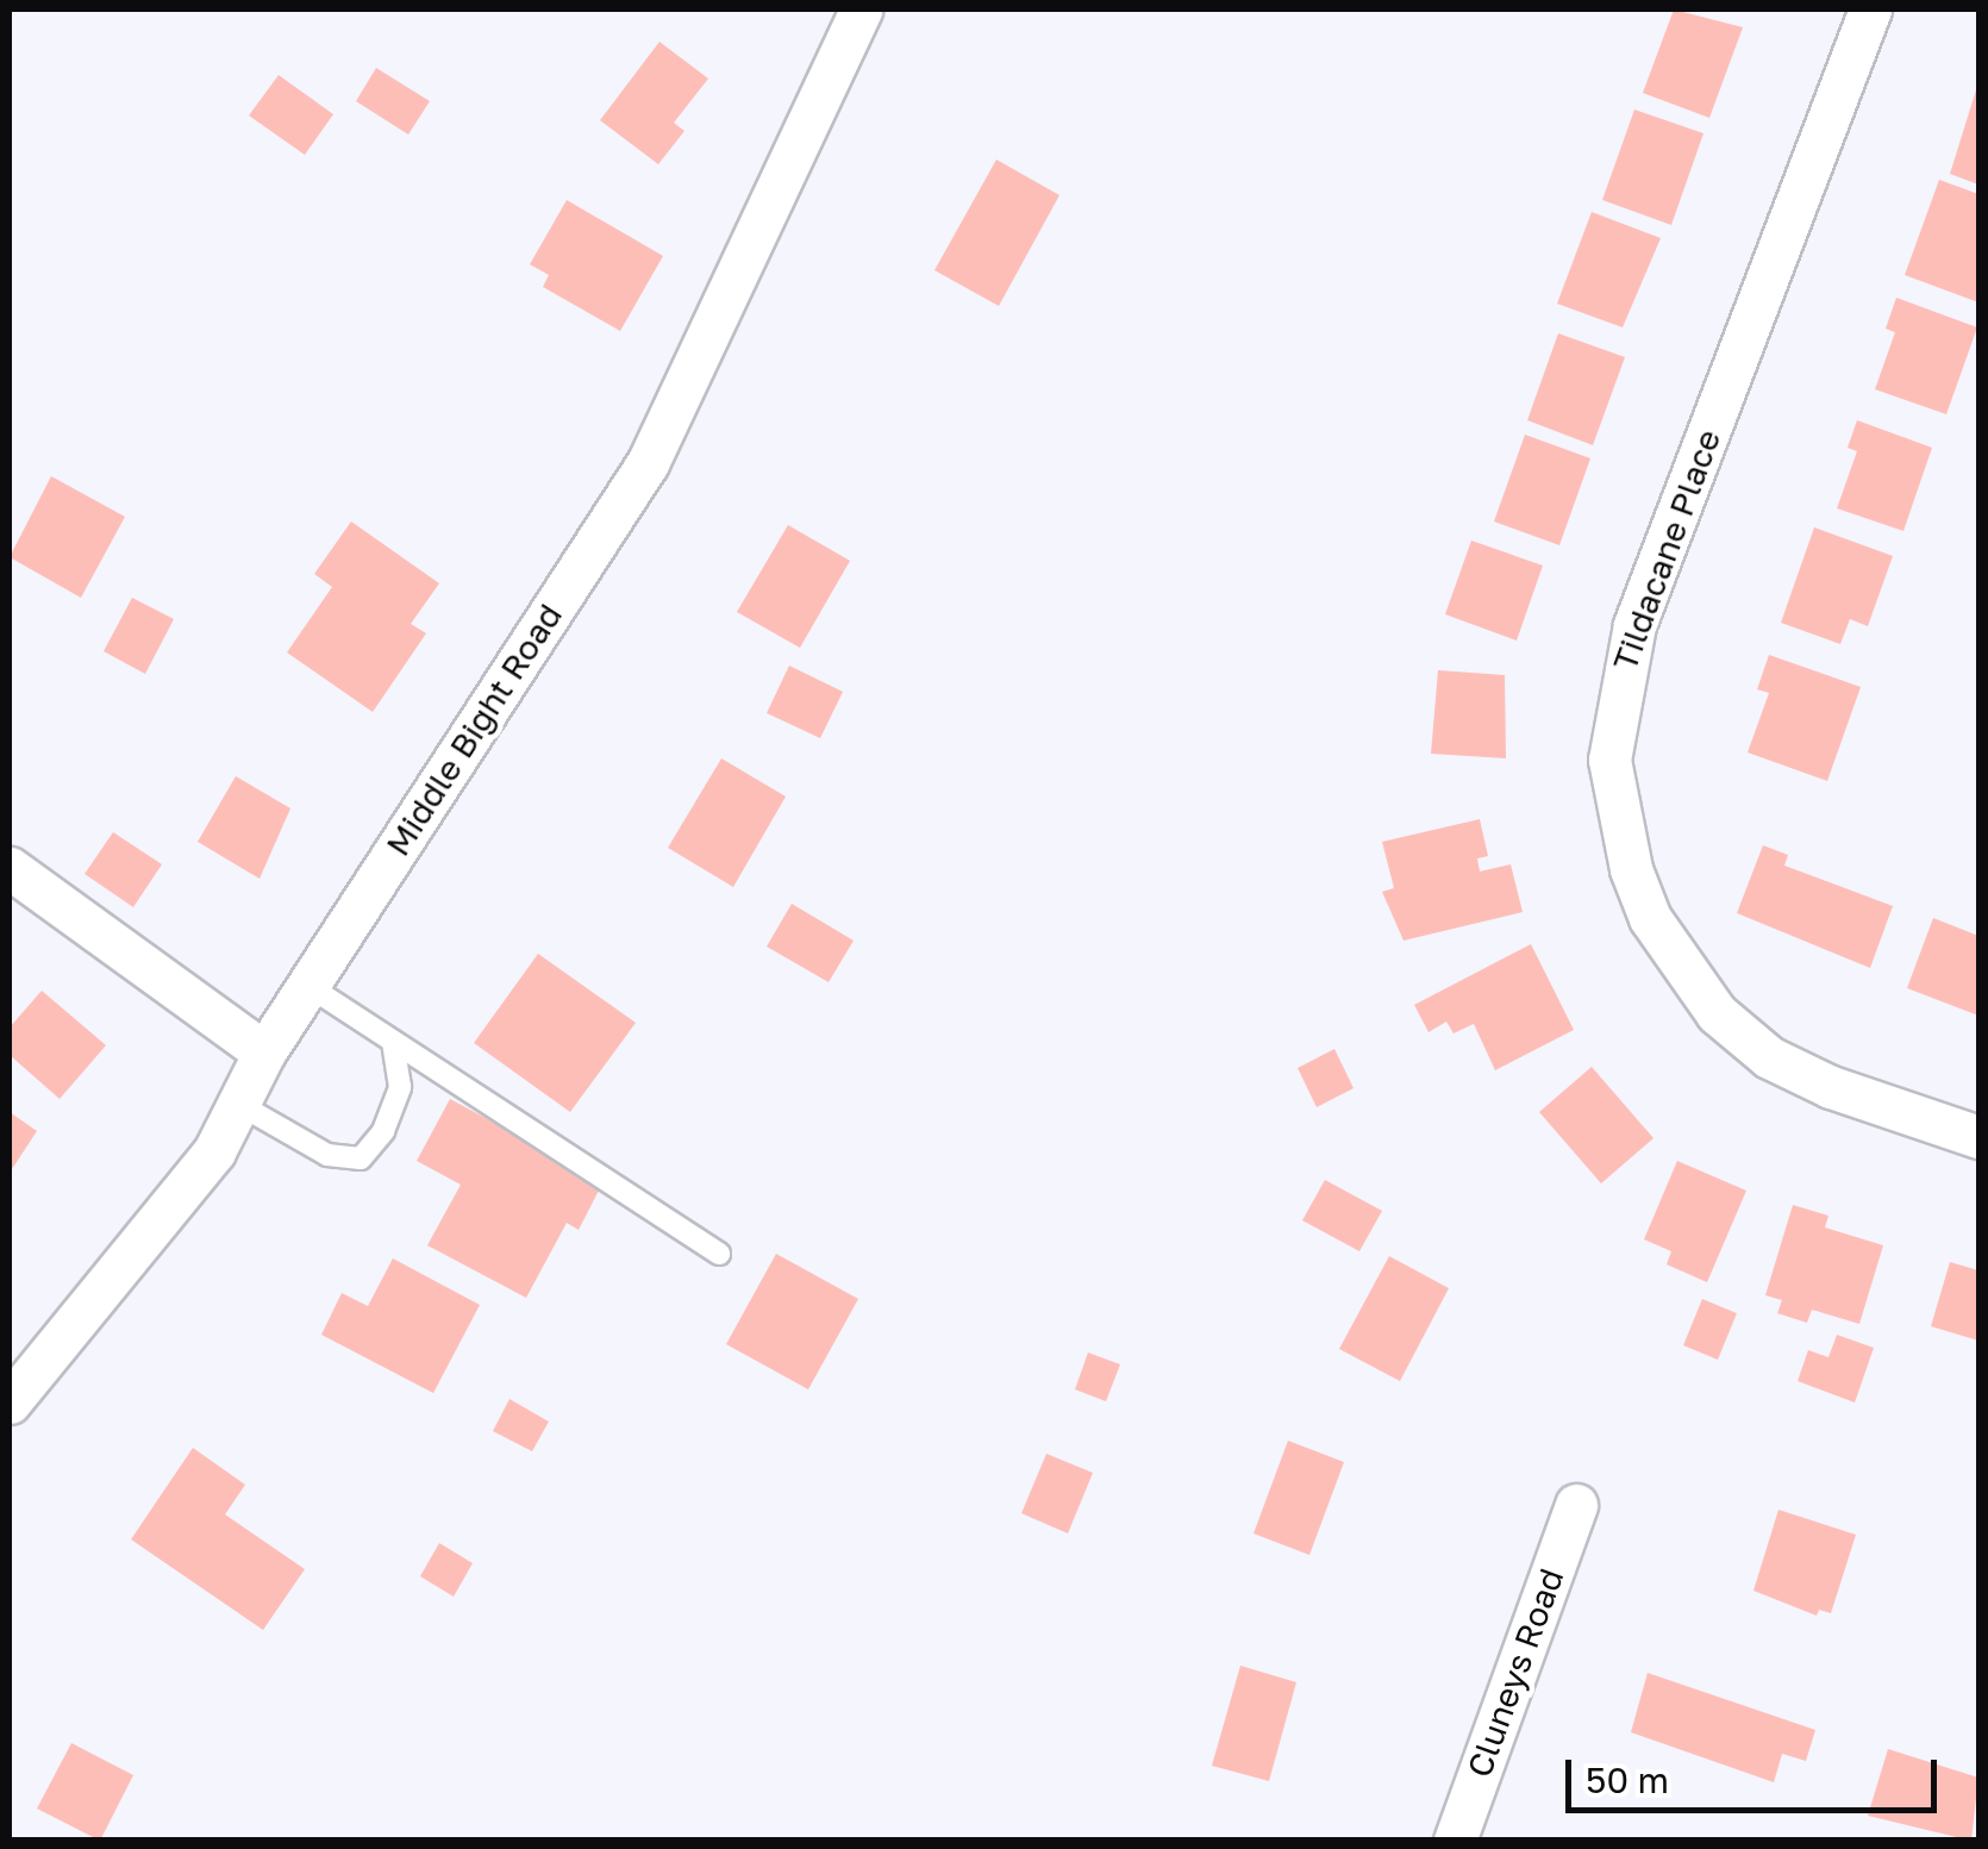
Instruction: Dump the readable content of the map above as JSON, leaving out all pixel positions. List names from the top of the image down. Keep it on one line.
{"streets":{"street":["Tildacane Place","Middle Bight Road","Cluneys Road"]},"scale_bar":"50 m"}
